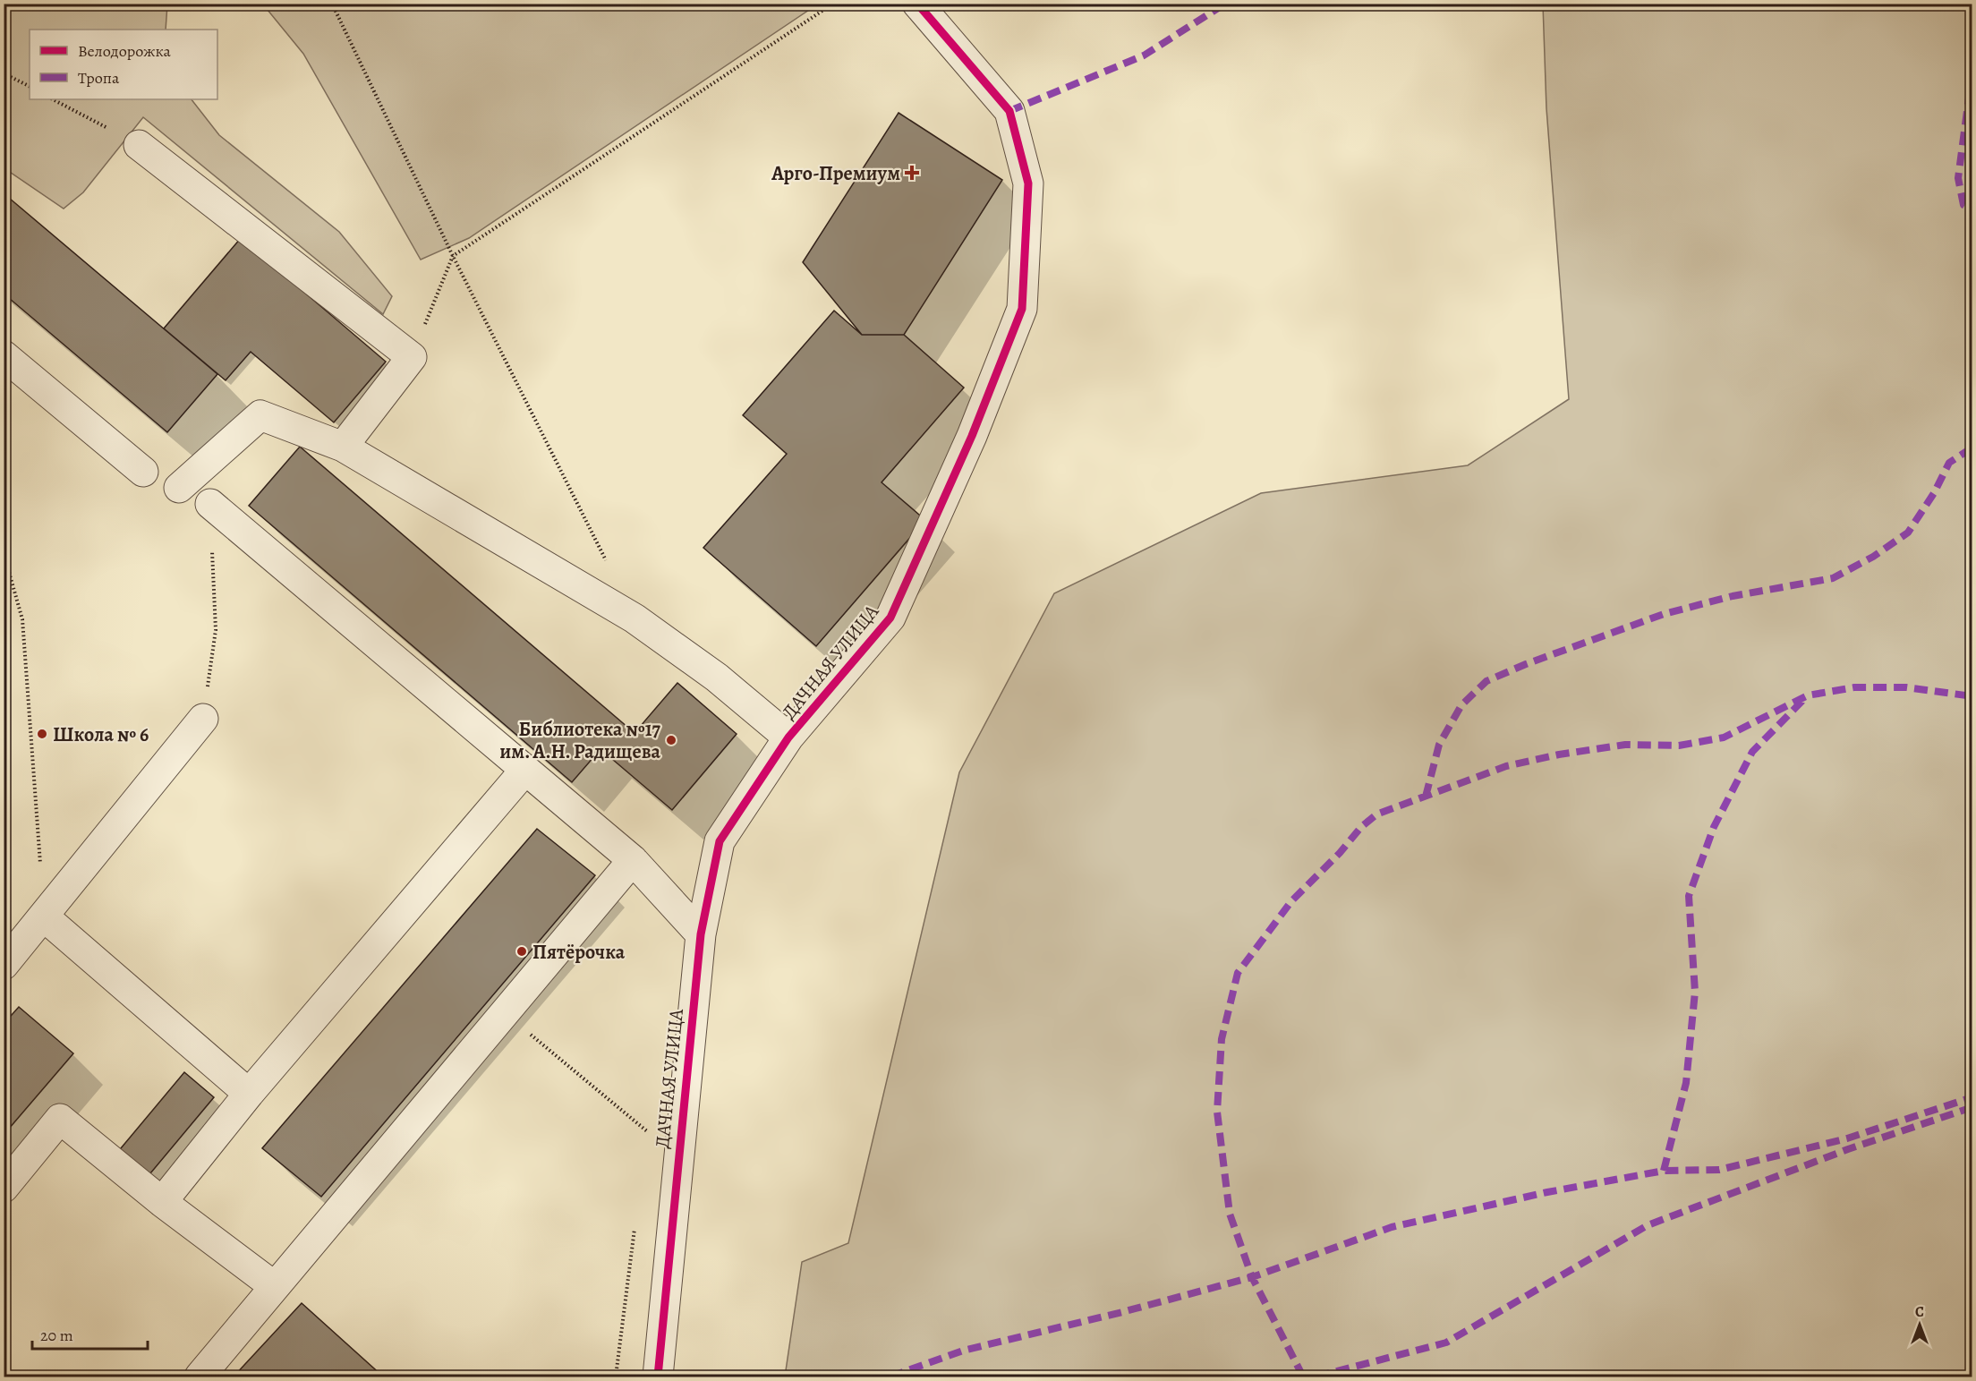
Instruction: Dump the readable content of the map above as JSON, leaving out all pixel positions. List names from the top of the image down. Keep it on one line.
{"streets":{"street":["ДАЧНАЯ УЛИЦА"]},"places":{"health":["Арго-Премиум"],"other":["Школа № 6","Библиотека №17 им. А.Н. Радищева","Пятёрочка"]},"legend":["Велодорожка","Тропа"],"scale_bar":"20 m","north":"top"}
